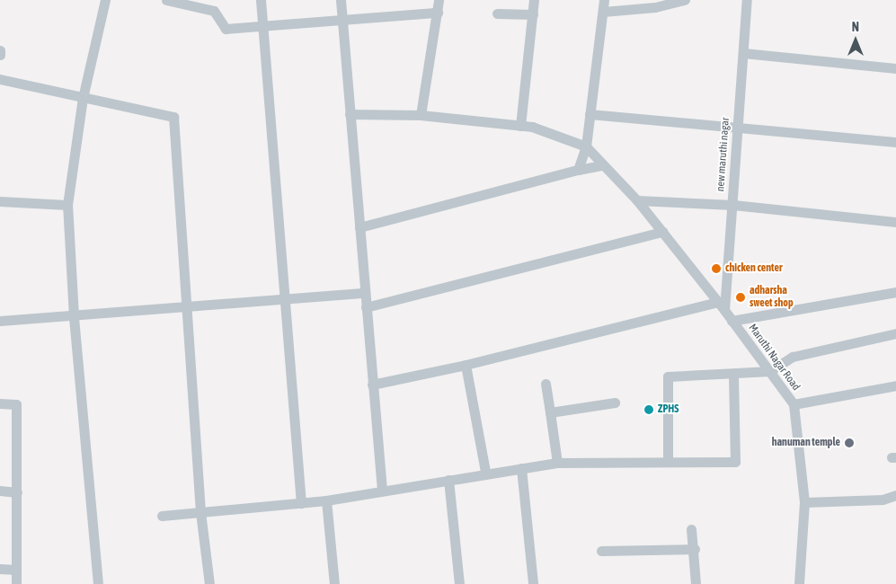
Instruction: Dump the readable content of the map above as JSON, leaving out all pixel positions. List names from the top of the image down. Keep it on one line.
{"streets":{"street":["new maruthi nagar","Maruthi Nagar Road"]},"crossings":[["new maruthi nagar","Maruthi Nagar Road"]],"places":["chicken center","adharsha sweet shop","ZPHS","hanuman temple"],"north":"top"}
